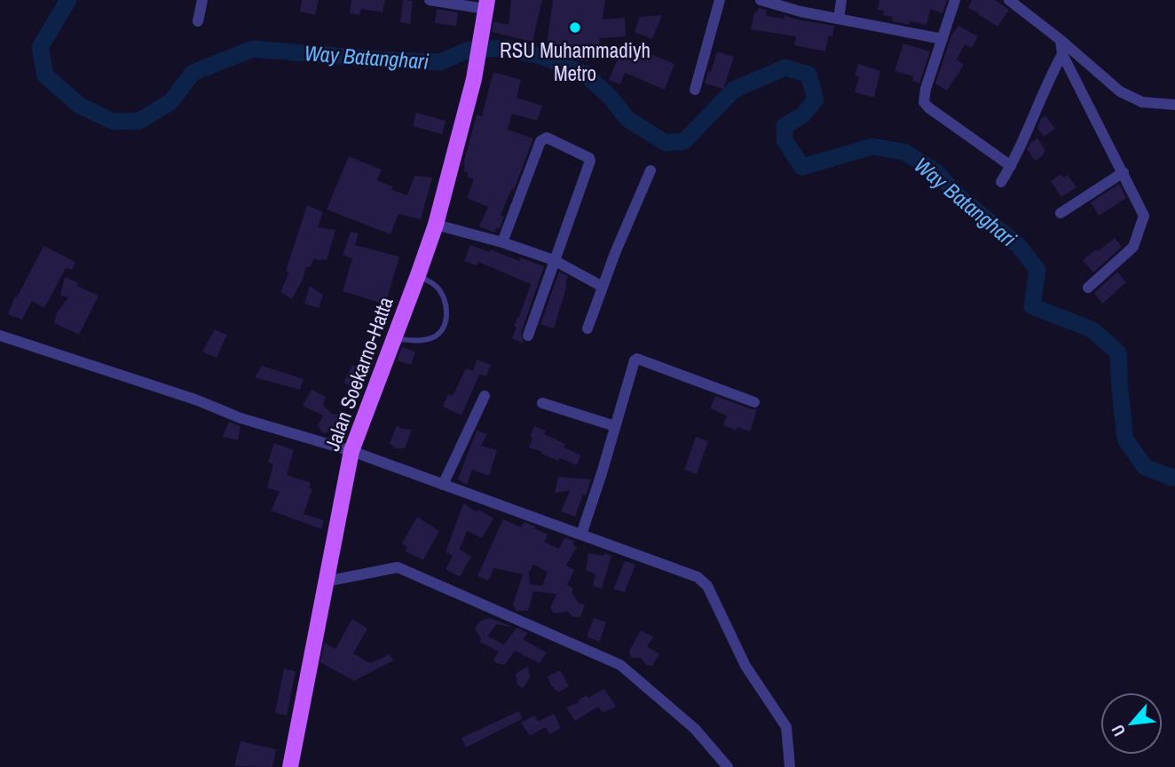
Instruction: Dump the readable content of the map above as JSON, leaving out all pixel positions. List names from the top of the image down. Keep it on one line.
{"streets":{"main road":["Jalan Soekarno-Hatta"]},"water":["Way Batanghari"],"places":["RSU Muhammadiyh Metro"],"north":"bottom left"}
